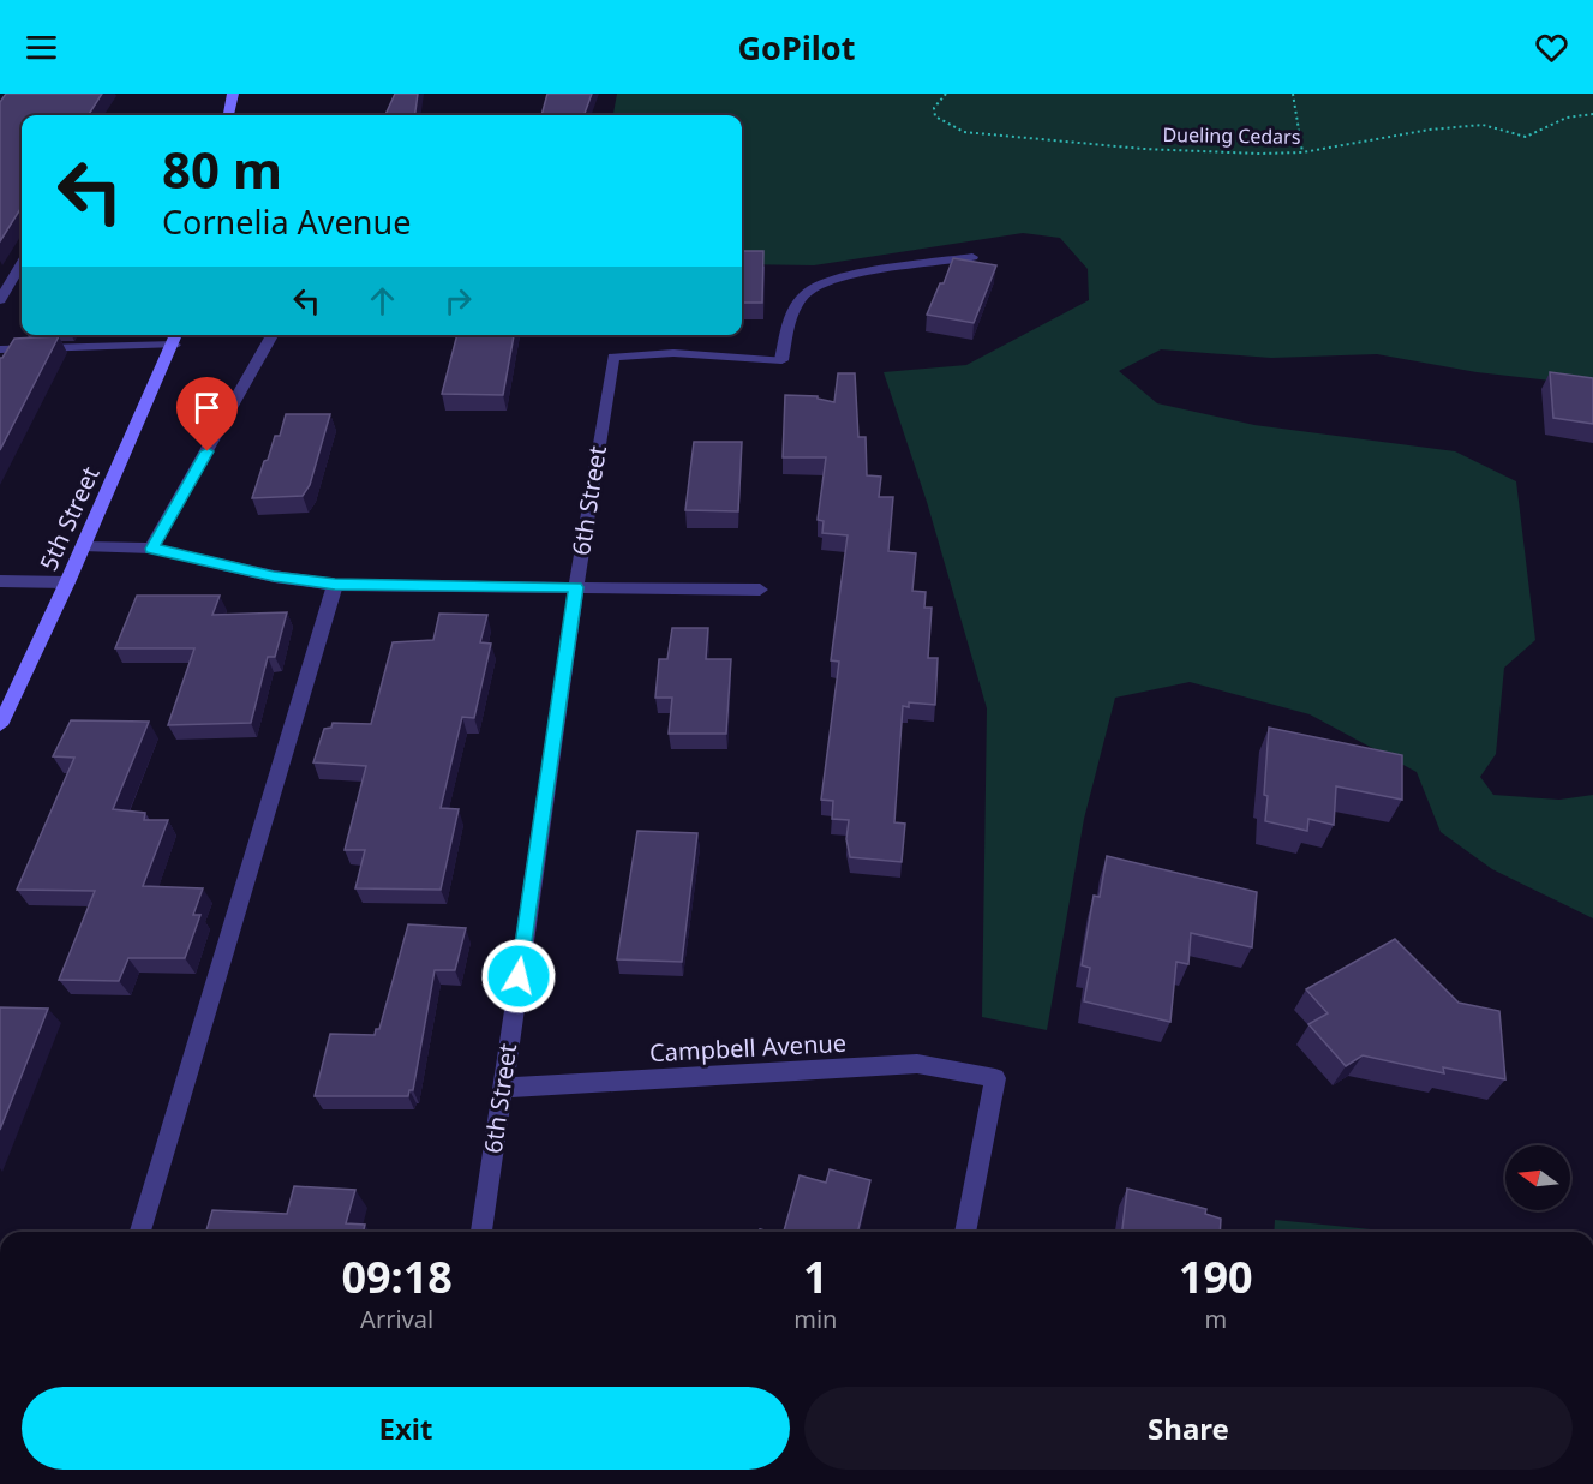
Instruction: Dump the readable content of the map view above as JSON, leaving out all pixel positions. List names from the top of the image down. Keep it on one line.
{"streets":{"main road":["5th Street"],"street":["6th Street","Campbell Avenue"],"path":["Dueling Cedars"]},"crossings":[["6th Street","Campbell Avenue"]],"north":"left","page":{"header":"GoPilot","turn":["80 m","Cornelia Avenue"],"eta":["09:18","Arrival","1","min","190","m"],"buttons":["Exit","Share"]}}
